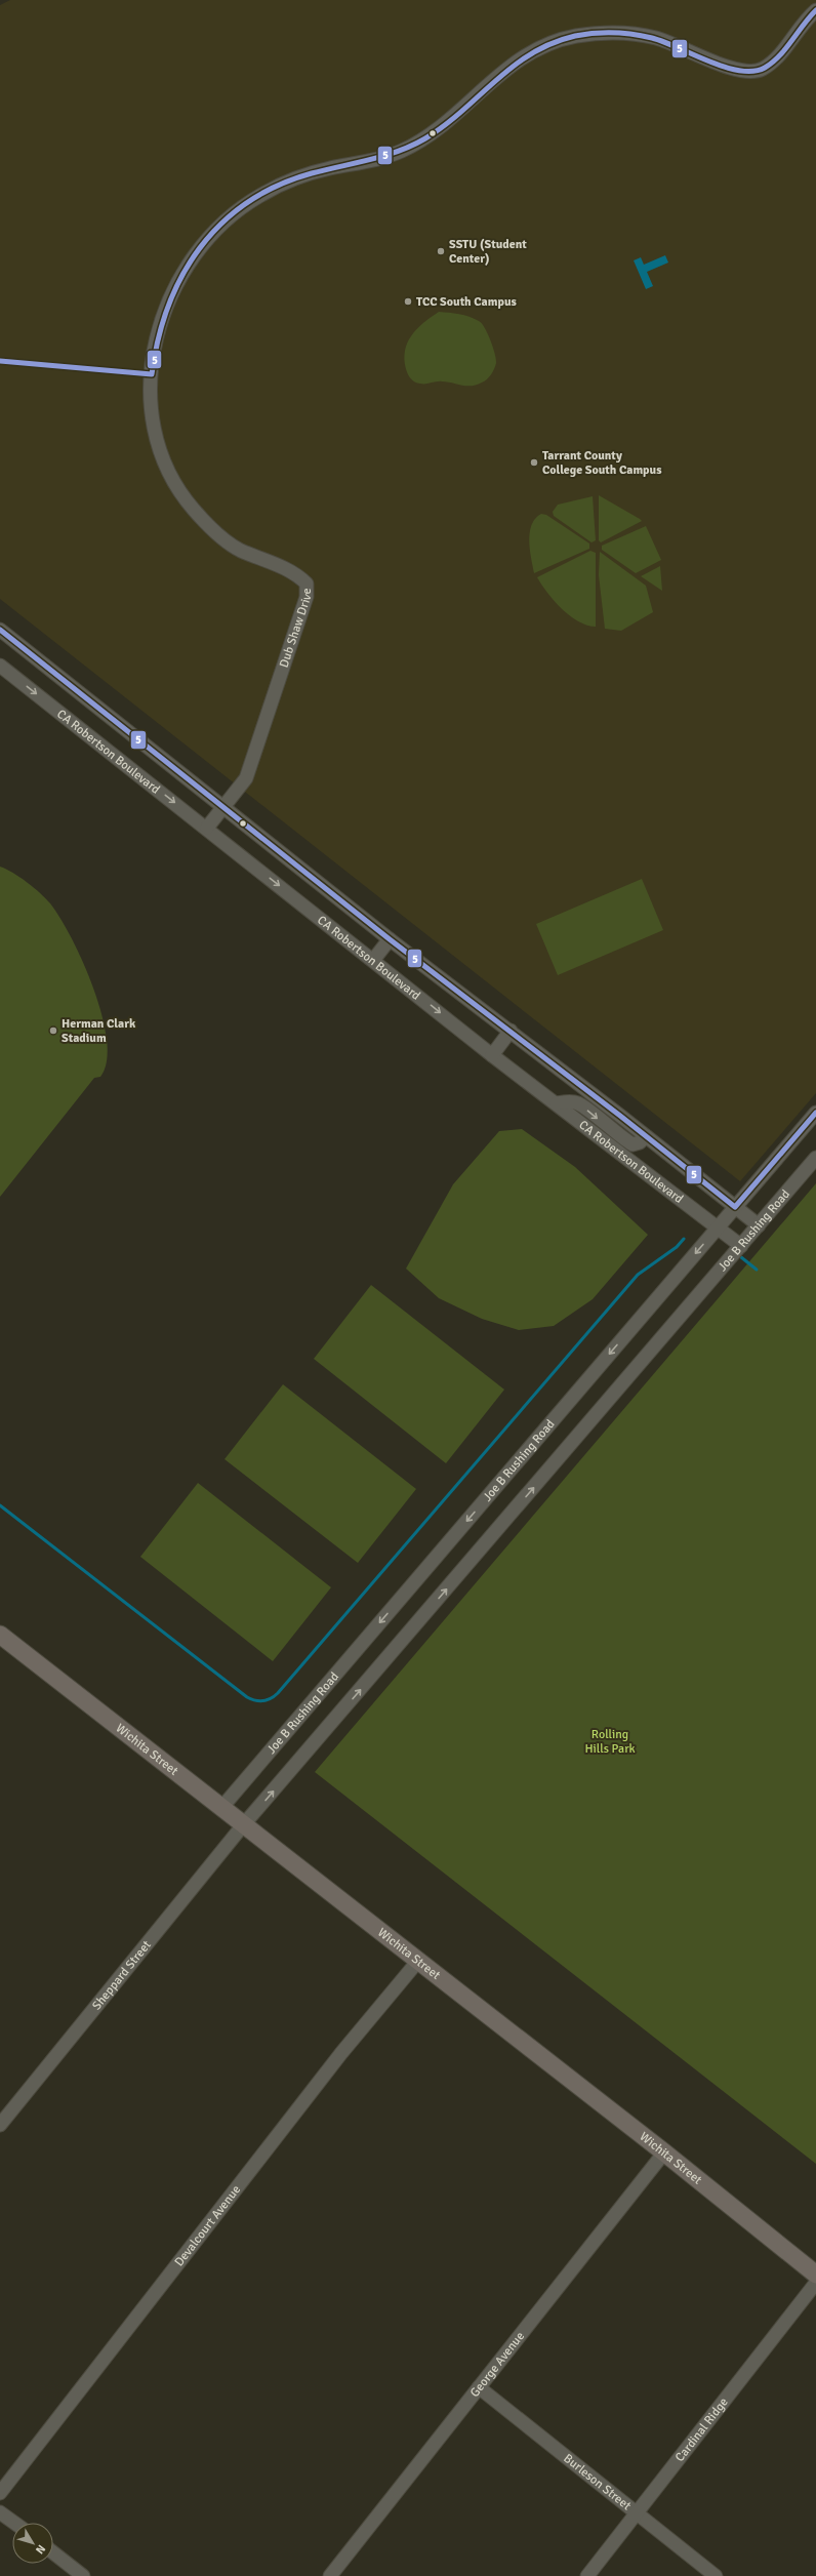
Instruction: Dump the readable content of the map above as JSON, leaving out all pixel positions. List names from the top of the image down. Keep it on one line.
{"streets":{"main road":["Wichita Street"],"street":["Dub Shaw Drive","CA Robertson Boulevard","Joe B Rushing Road","Sheppard Street","Devalcourt Avenue","George Avenue","Cardinal Ridge","Burleson Street"]},"crossings":[["Dub Shaw Drive","CA Robertson Boulevard"],["CA Robertson Boulevard","Joe B Rushing Road"],["Joe B Rushing Road","Wichita Street"],["Joe B Rushing Road","Sheppard Street"],["Wichita Street","Sheppard Street"],["Wichita Street","Devalcourt Avenue"],["Wichita Street","George Avenue"],["George Avenue","Burleson Street"],["Cardinal Ridge","Burleson Street"]],"parks":["Rolling Hills Park"],"places":["SSTU (Student Center)","TCC South Campus","Tarrant County College South Campus","Herman Clark Stadium"],"lines":["transit line 5"],"north":"bottom right"}
